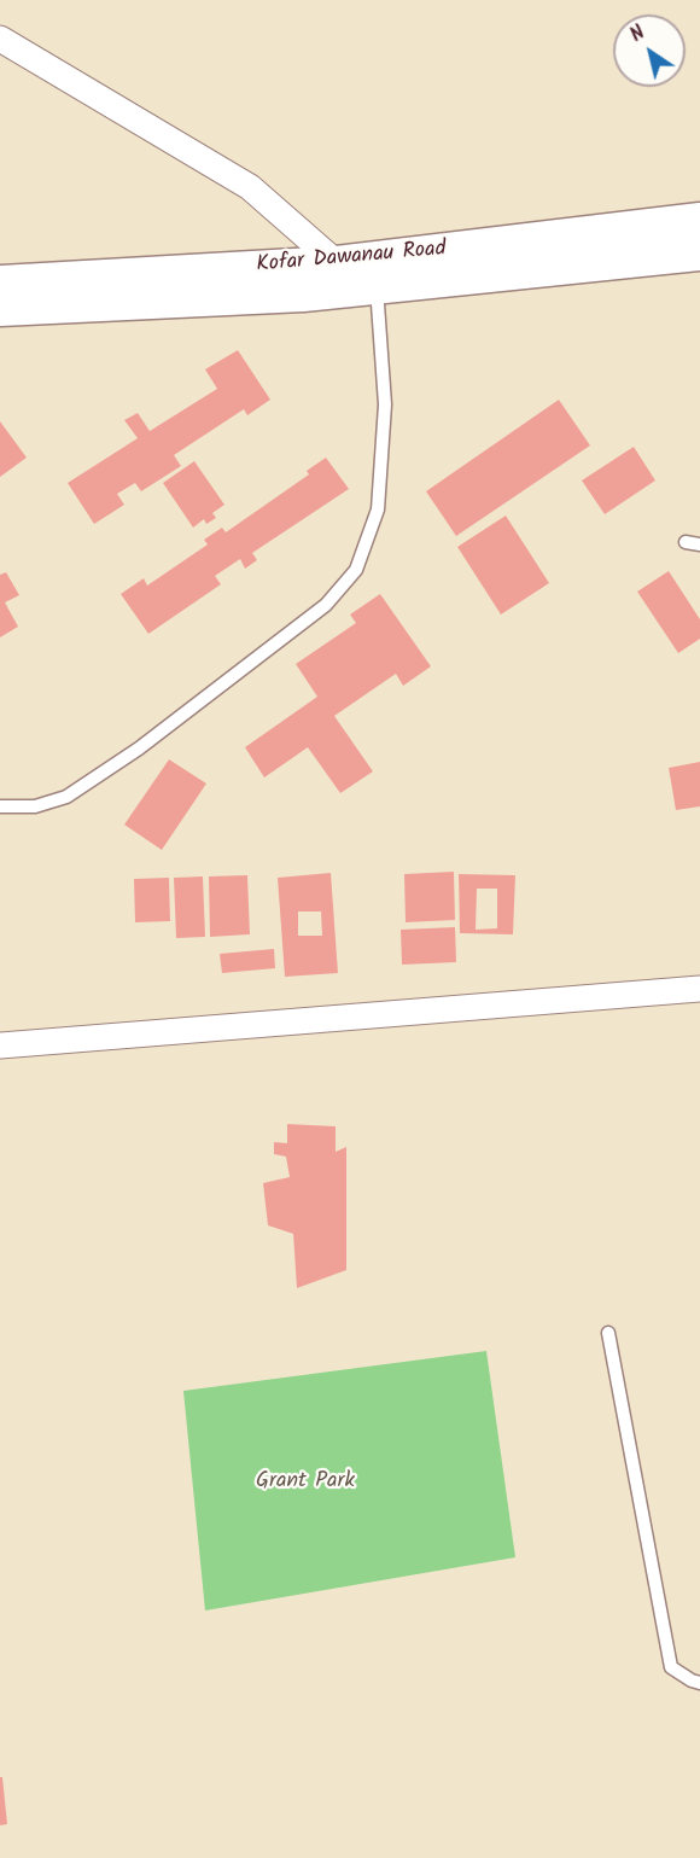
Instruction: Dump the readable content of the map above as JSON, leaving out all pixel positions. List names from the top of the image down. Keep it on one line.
{"streets":{"street":["Kofar Dawanau Road"]},"parks":["Grant Park"],"north":"top left"}
